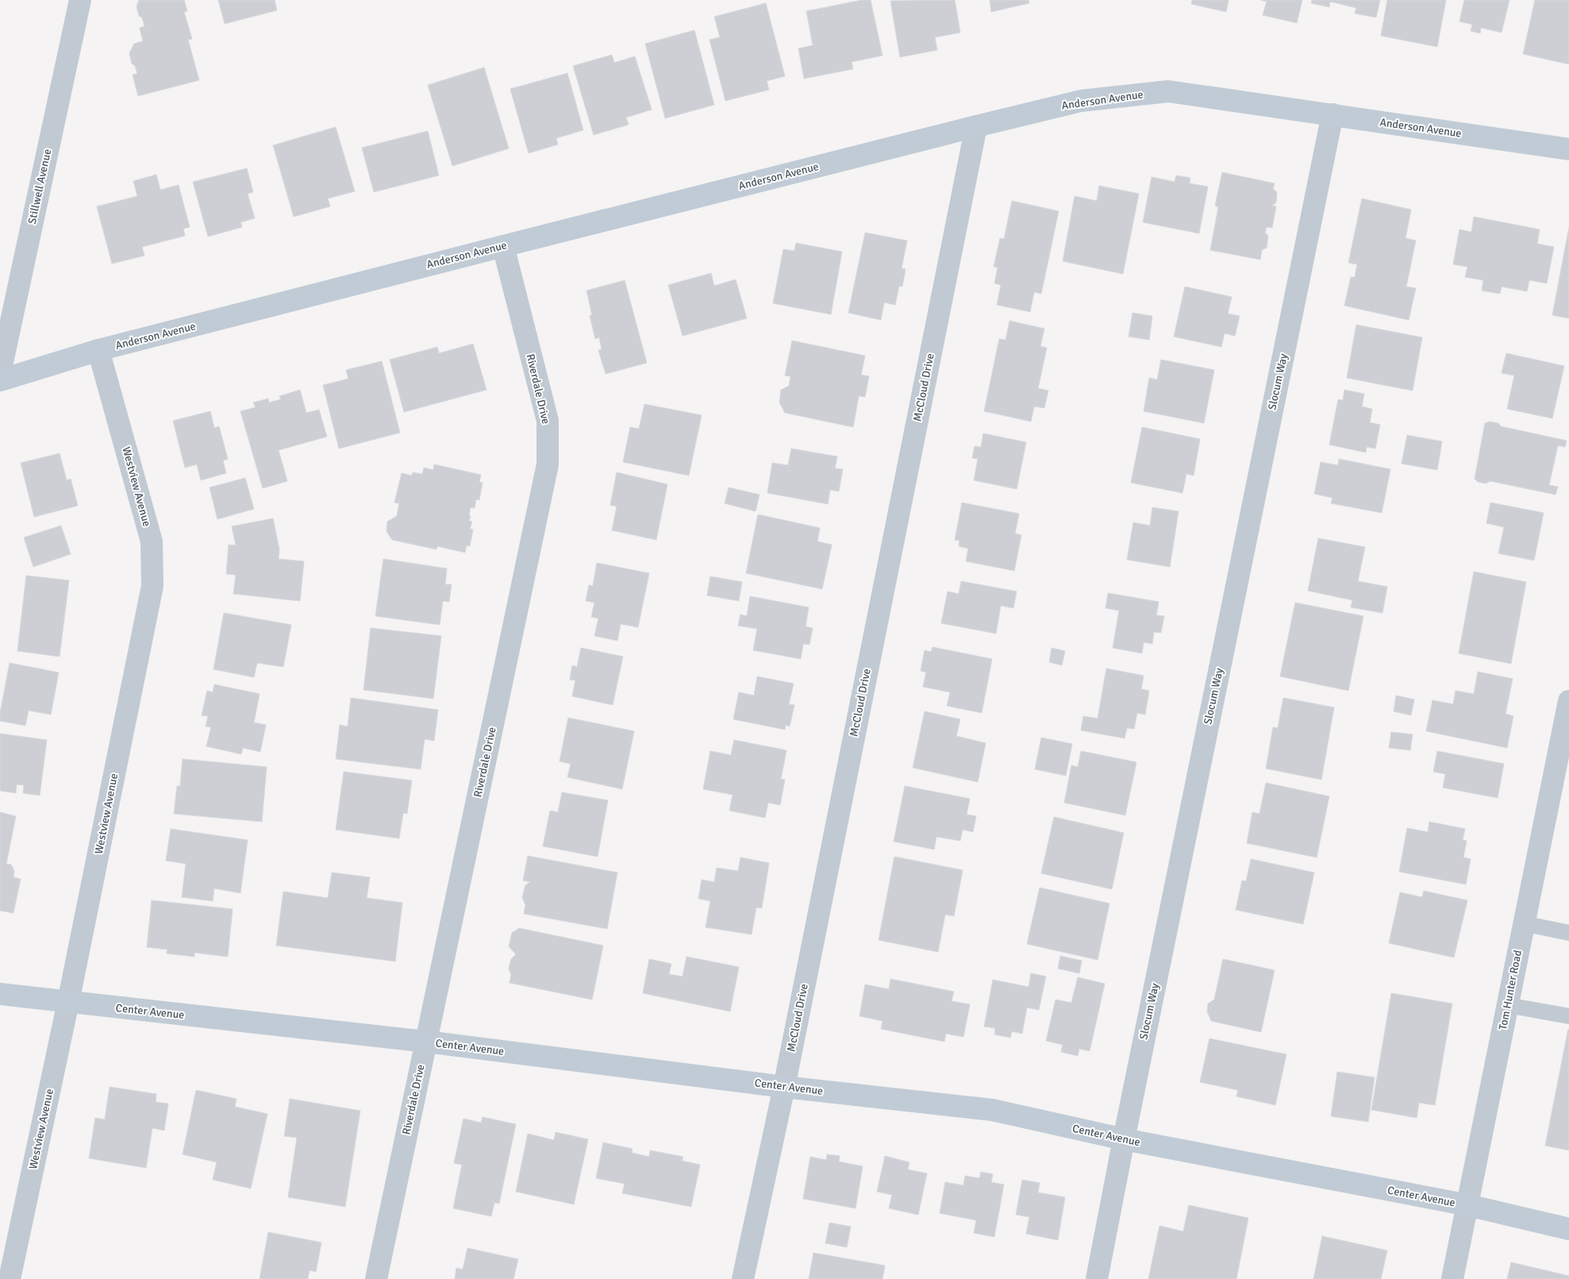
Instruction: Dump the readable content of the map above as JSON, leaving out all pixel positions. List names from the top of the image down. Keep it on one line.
{"streets":{"main road":["Anderson Avenue","Center Avenue"],"street":["Stillwell Avenue","Slocum Way","McCloud Drive","Riverdale Drive","Westview Avenue","Tom Hunter Road"]},"crossings":[["Anderson Avenue","Slocum Way"],["Anderson Avenue","McCloud Drive"],["Anderson Avenue","Riverdale Drive"],["Anderson Avenue","Westview Avenue"],["Slocum Way","Center Avenue"],["McCloud Drive","Center Avenue"],["Riverdale Drive","Center Avenue"],["Westview Avenue","Center Avenue"],["Tom Hunter Road","Center Avenue"]]}
